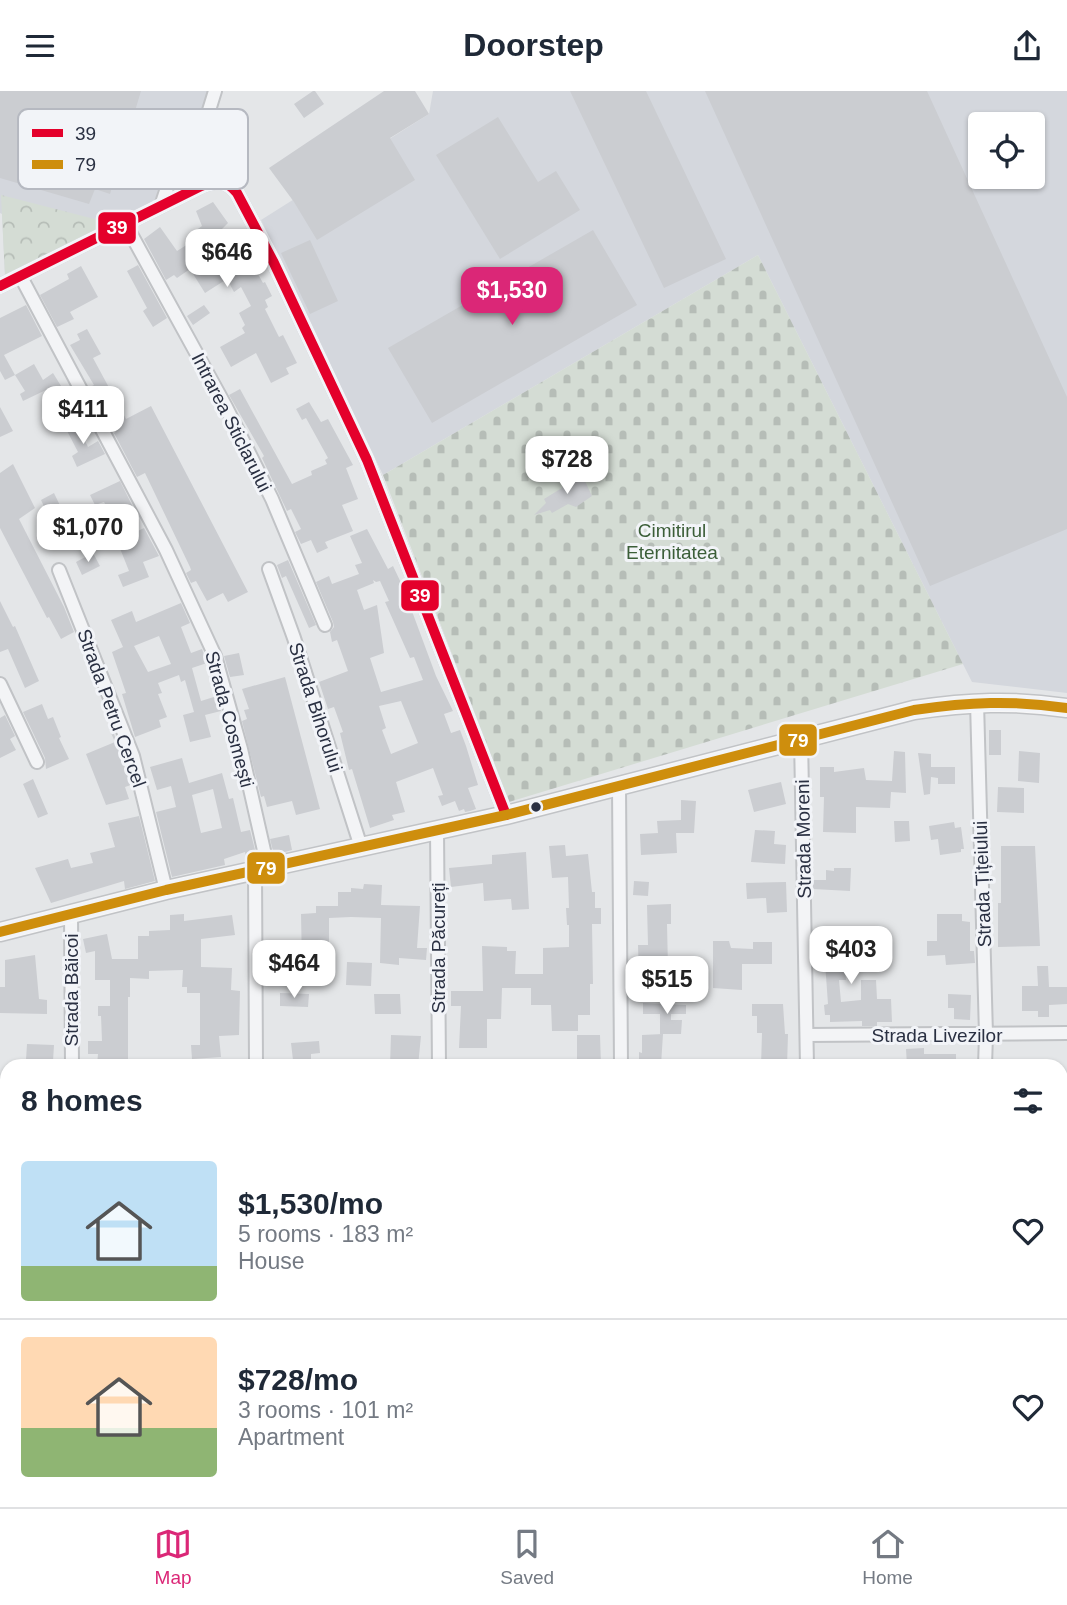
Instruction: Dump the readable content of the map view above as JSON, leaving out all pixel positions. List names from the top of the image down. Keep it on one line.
{"streets":{"street":["Intrarea Sticlarului","Strada Bihorului","Strada Petru Cercel","Strada Cosmești","Strada Moreni","Strada Țițeiului","Strada Păcureți","Strada Băicoi","Strada Livezilor"]},"crossings":[["Strada Moreni","Strada Livezilor"],["Strada Țițeiului","Strada Livezilor"]],"parks":["Cimitirul Eternitatea"],"lines":["transit line 39","transit line 79"],"legend":["39","79"],"page":{"header":"Doorstep","price":["$646","$1,530","$411","$728","$1,070","$403","$464","$515"],"heading":"8 homes","list":[{"name":"$1,530/mo","note":"5 rooms · 183 m² · House"},{"name":"$728/mo","note":"3 rooms · 101 m² · Apartment"}],"tabs":["Map","Saved","Home"]}}
